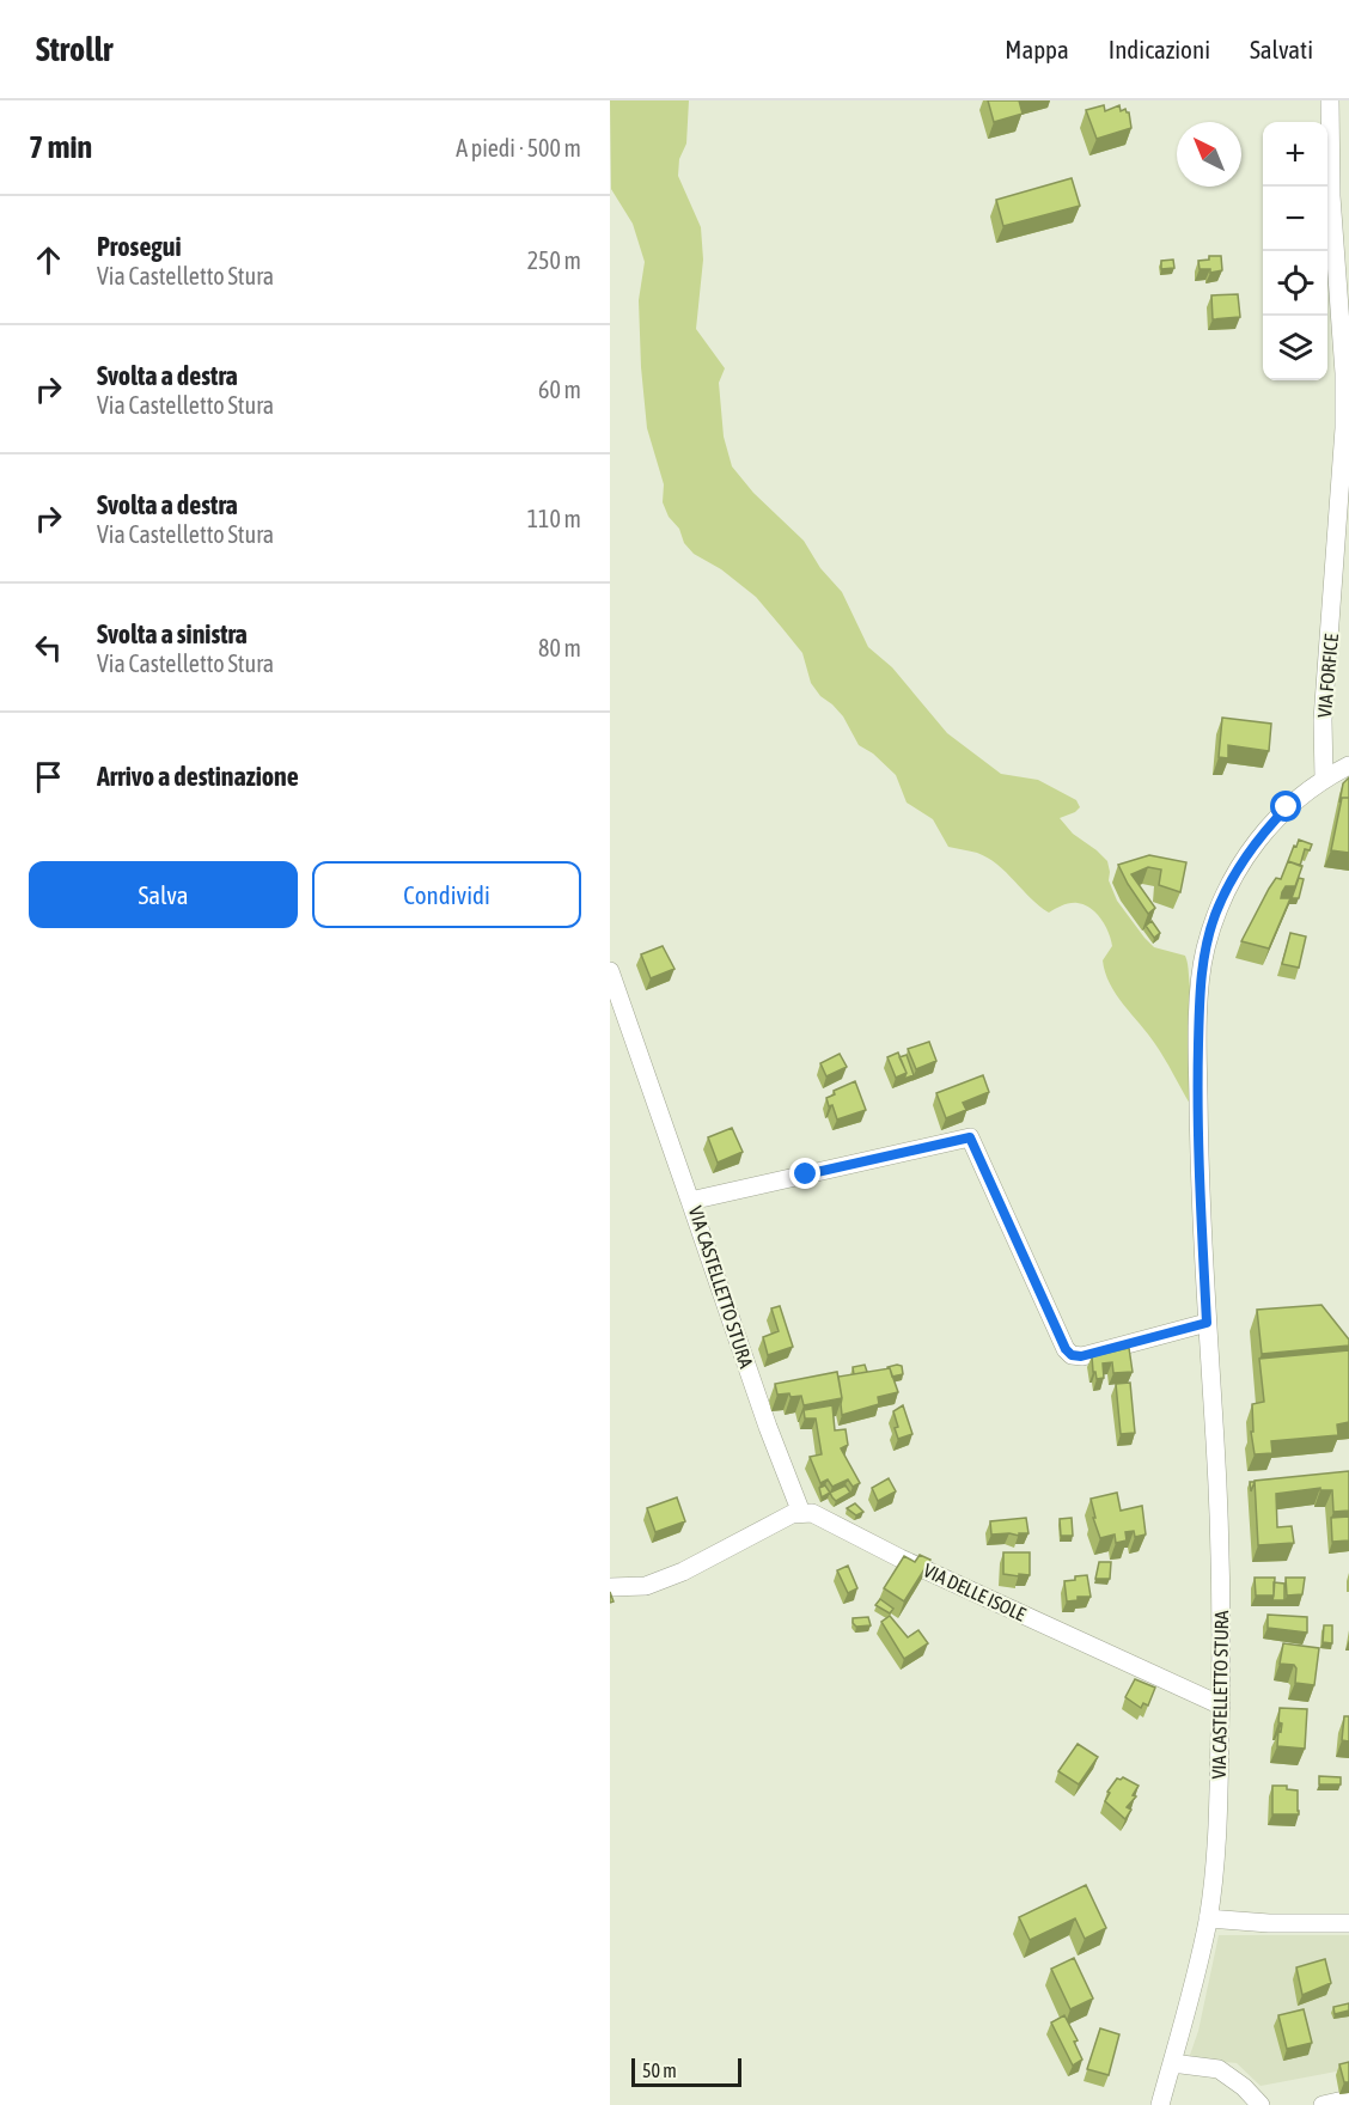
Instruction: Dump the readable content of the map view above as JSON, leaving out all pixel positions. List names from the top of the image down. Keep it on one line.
{"streets":{"street":["VIA FORFICE","VIA CASTELLETTO STURA","VIA DELLE ISOLE"]},"crossings":[["VIA FORFICE","VIA CASTELLETTO STURA"],["VIA CASTELLETTO STURA","VIA DELLE ISOLE"]],"scale_bar":"50 m","north":"top left","page":{"header":"Strollr","nav":["Mappa","Indicazioni","Salvati"],"heading":["7 min","A piedi · 500 m"],"map_buttons":["+","−"],"list":[["Prosegui","Via Castelletto Stura","250 m"],["Svolta a destra","Via Castelletto Stura","60 m"],["Svolta a destra","Via Castelletto Stura","110 m"],["Svolta a sinistra","Via Castelletto Stura","80 m"],"Arrivo a destinazione"],"buttons":["Salva","Condividi"],"scale":"50 m"}}
